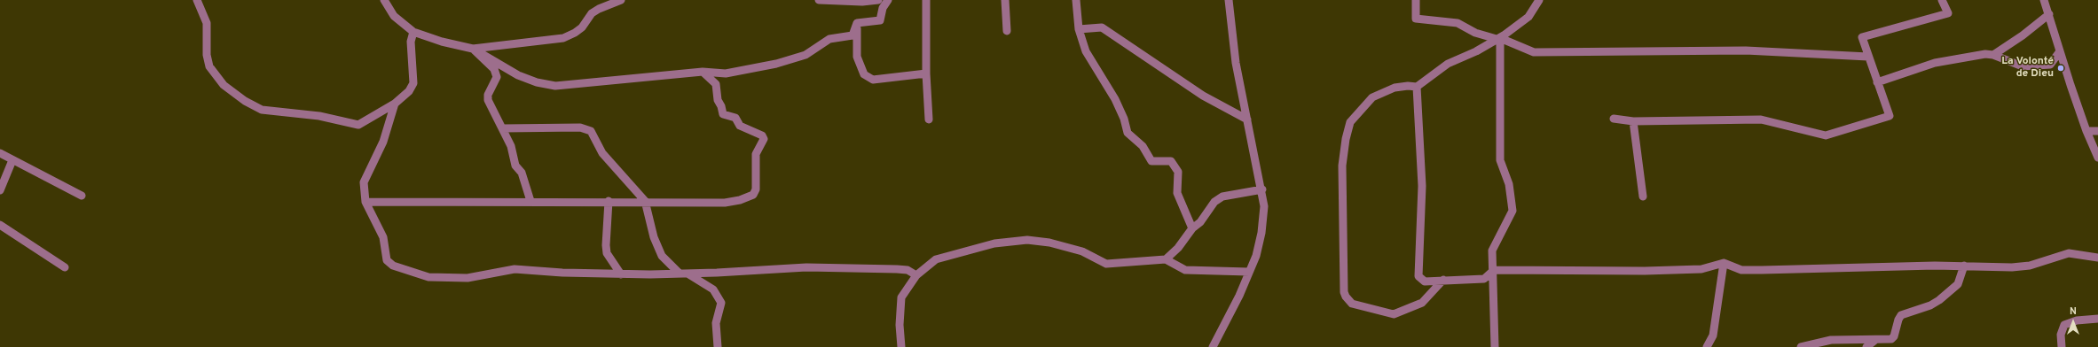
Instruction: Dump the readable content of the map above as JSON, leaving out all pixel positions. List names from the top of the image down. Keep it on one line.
{"places":["La Volonté de Dieu"],"north":"top"}
